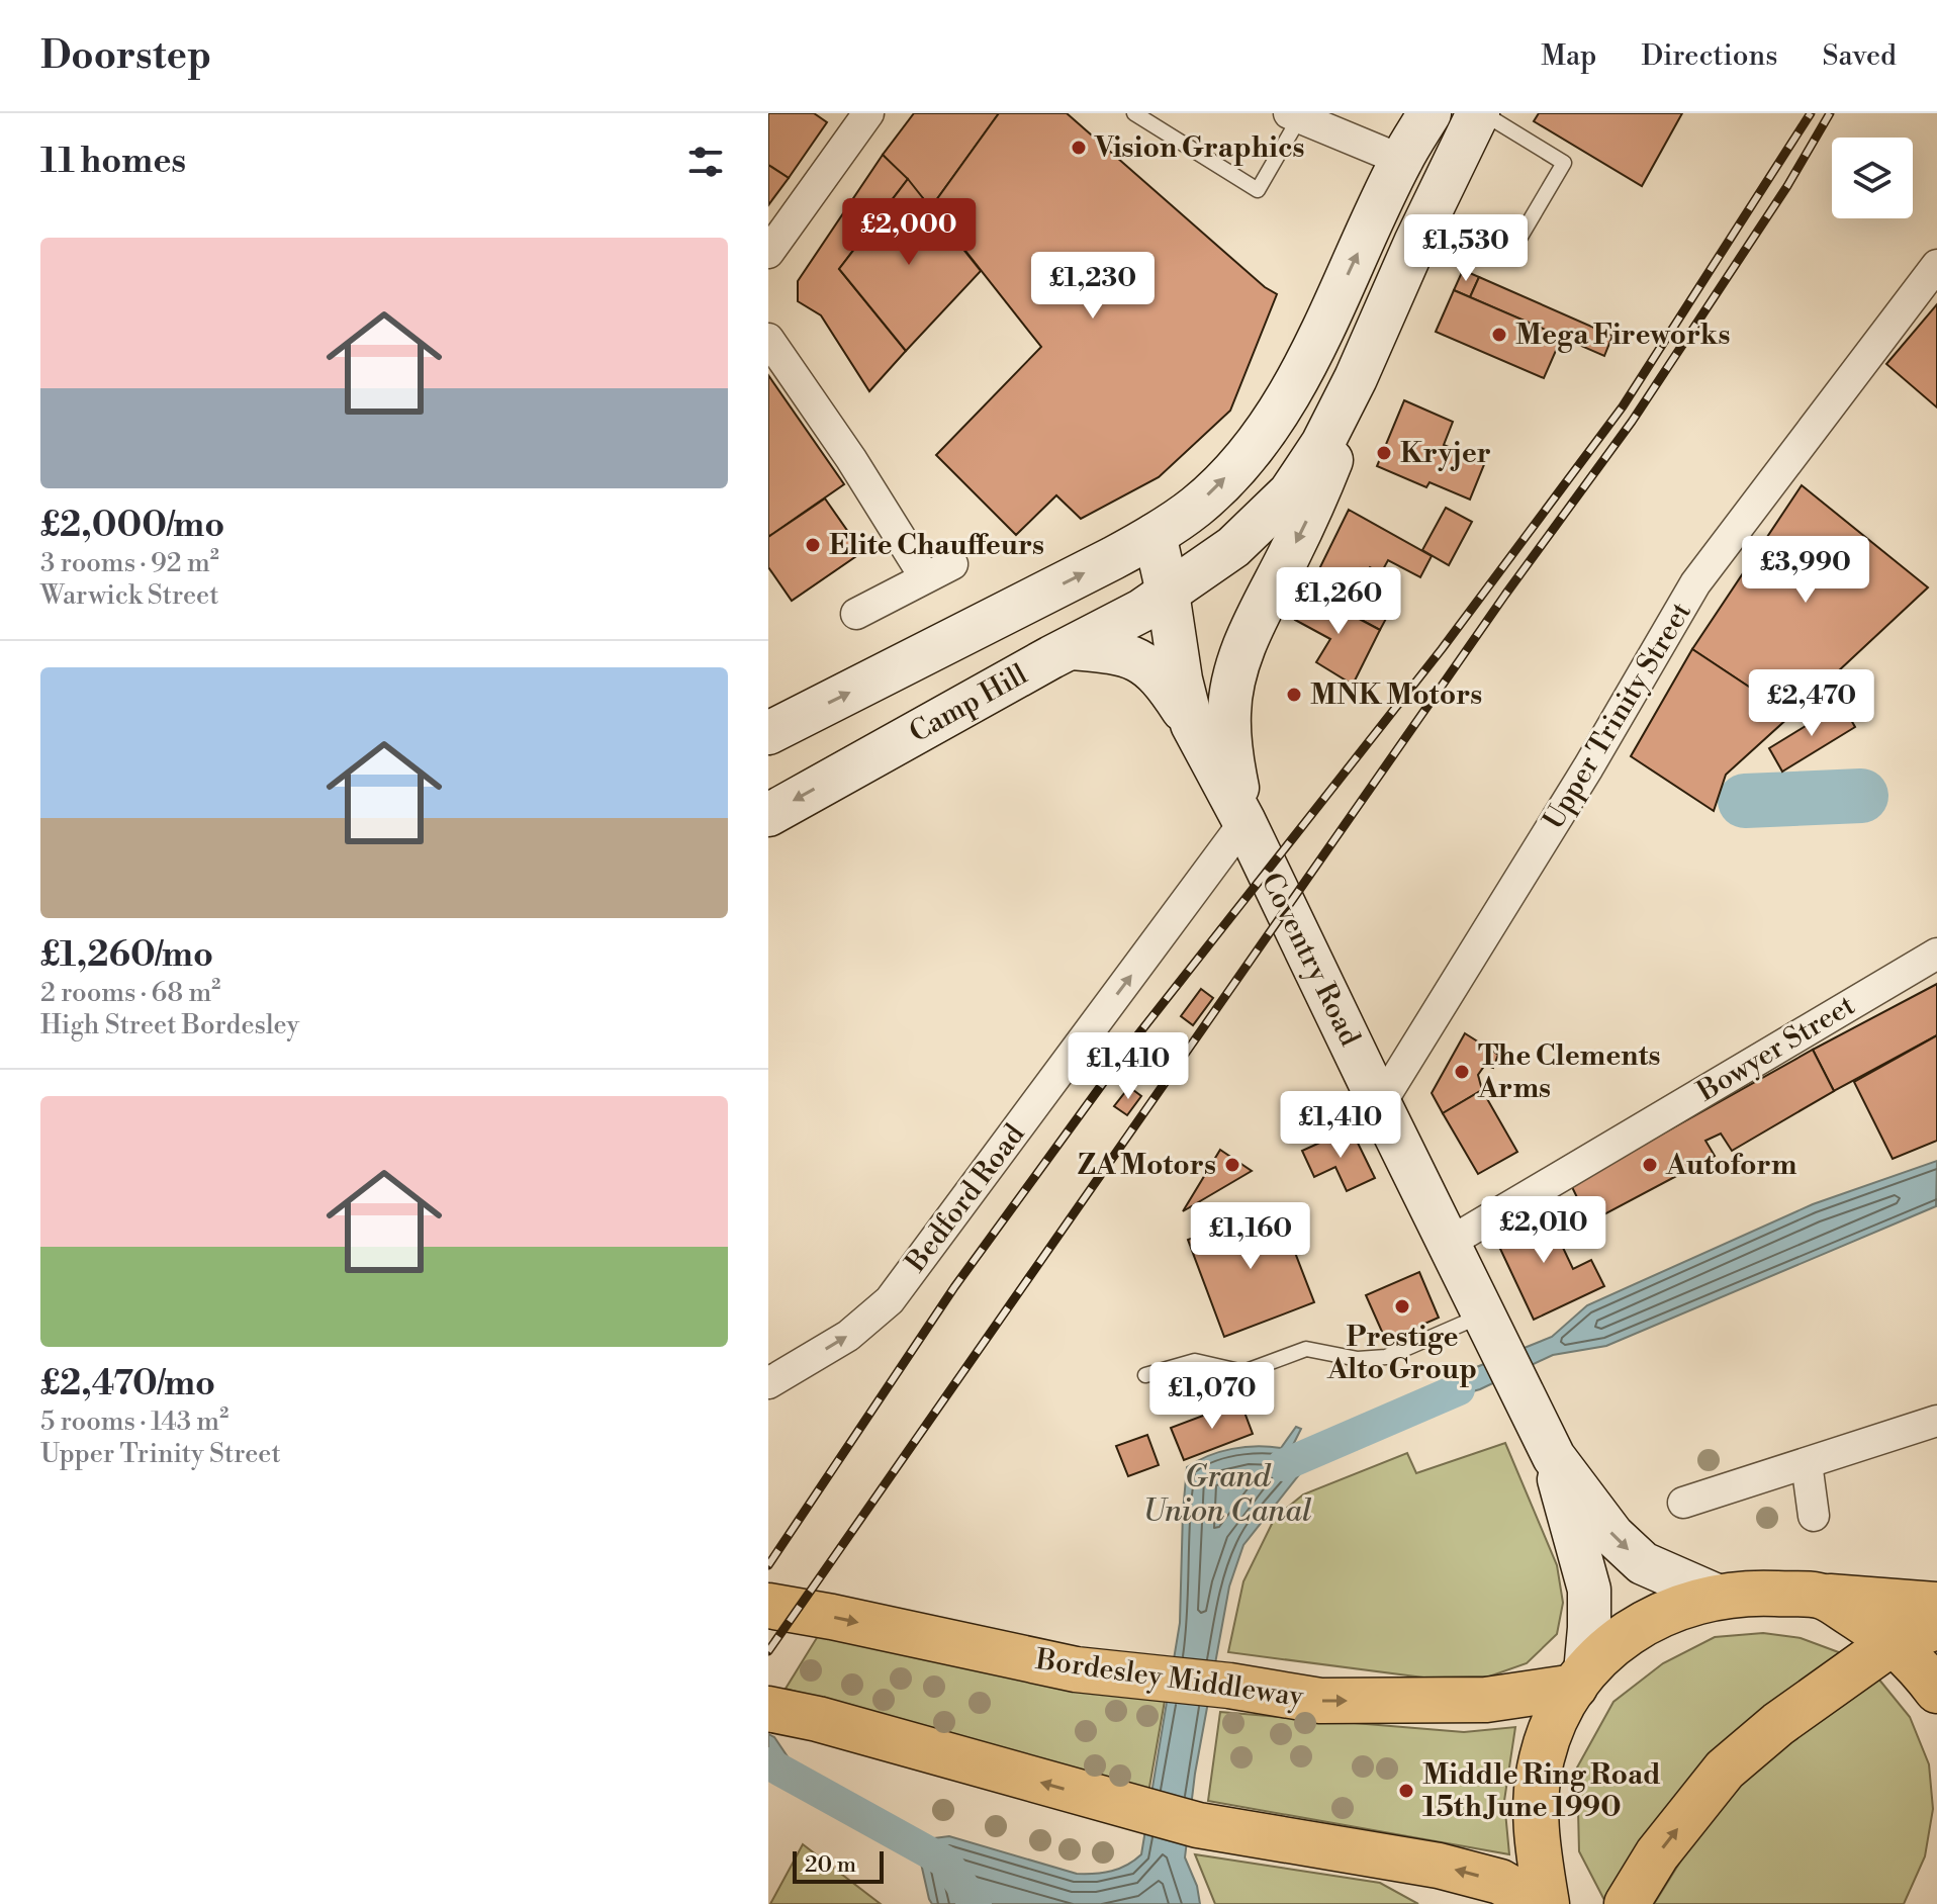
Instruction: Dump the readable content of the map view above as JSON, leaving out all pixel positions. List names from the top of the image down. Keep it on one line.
{"streets":{"highway":["Bordesley Middleway"],"main road":["Camp Hill","Coventry Road"],"street":["Upper Trinity Street","Bowyer Street","Bedford Road"]},"crossings":[["Camp Hill","Coventry Road"],["Upper Trinity Street","Coventry Road"],["Coventry Road","Bowyer Street"],["Coventry Road","Bedford Road"],["Coventry Road","Bordesley Middleway"]],"one_way":["Bedford Road"],"water":["Grand Union Canal"],"places":["Vision Graphics","Mega Fireworks","Kryjer","Elite Chauffeurs","MNK Motors","The Clements Arms","ZA Motors","Autoform","Prestige Alto Group","Middle Ring Road 15th June 1990"],"scale_bar":"20 m","page":{"header":"Doorstep","nav":["Map","Directions","Saved"],"heading":"11 homes","price":["£2,000","£1,530","£1,230","£3,990","£1,260","£2,470","£1,410","£1,410","£2,010","£1,160","£1,070"],"list":[{"name":"£2,000/mo","note":"3 rooms · 92 m² · Warwick Street"},{"name":"£1,260/mo","note":"2 rooms · 68 m² · High Street Bordesley"},{"name":"£2,470/mo","note":"5 rooms · 143 m² · Upper Trinity Street"}],"scale":"20 m"}}
